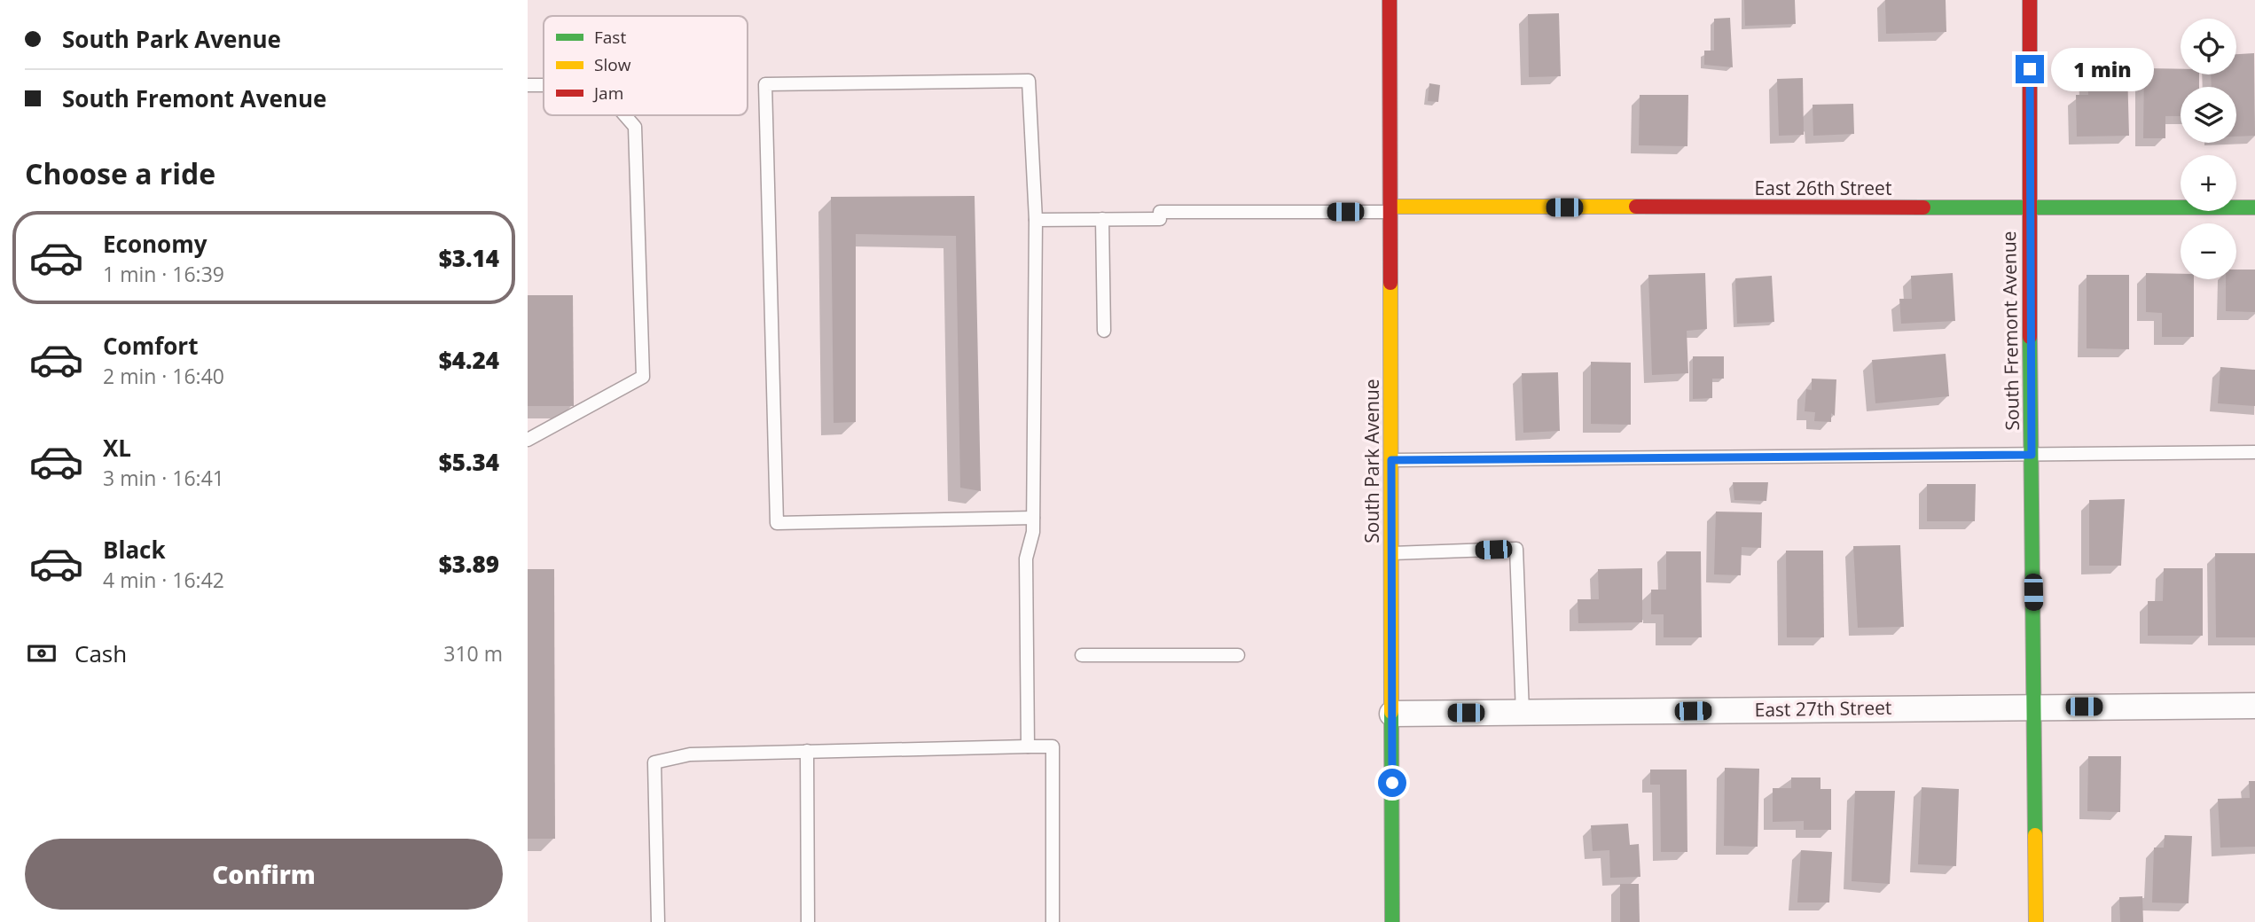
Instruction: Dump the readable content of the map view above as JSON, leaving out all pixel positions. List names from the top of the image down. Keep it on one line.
{"streets":{"street":["East 26th Street","South Fremont Avenue","South Park Avenue","East 27th Street"]},"crossings":[["East 26th Street","South Fremont Avenue"],["East 26th Street","South Park Avenue"],["South Fremont Avenue","East 27th Street"],["South Park Avenue","East 27th Street"]],"legend":["Fast","Slow","Jam"],"page":{"banner":["South Park Avenue","South Fremont Avenue"],"map_buttons":["+","−"],"bubble":"1 min","heading":"Choose a ride","list":[{"name":"Economy","note":"1 min · 16:39","value":"$3.14"},{"name":"Comfort","note":"2 min · 16:40","value":"$4.24"},{"name":"XL","note":"3 min · 16:41","value":"$5.34"},{"name":"Black","note":"4 min · 16:42","value":"$3.89"}],"pay":["Cash","310 m"],"buttons":"Confirm"}}
